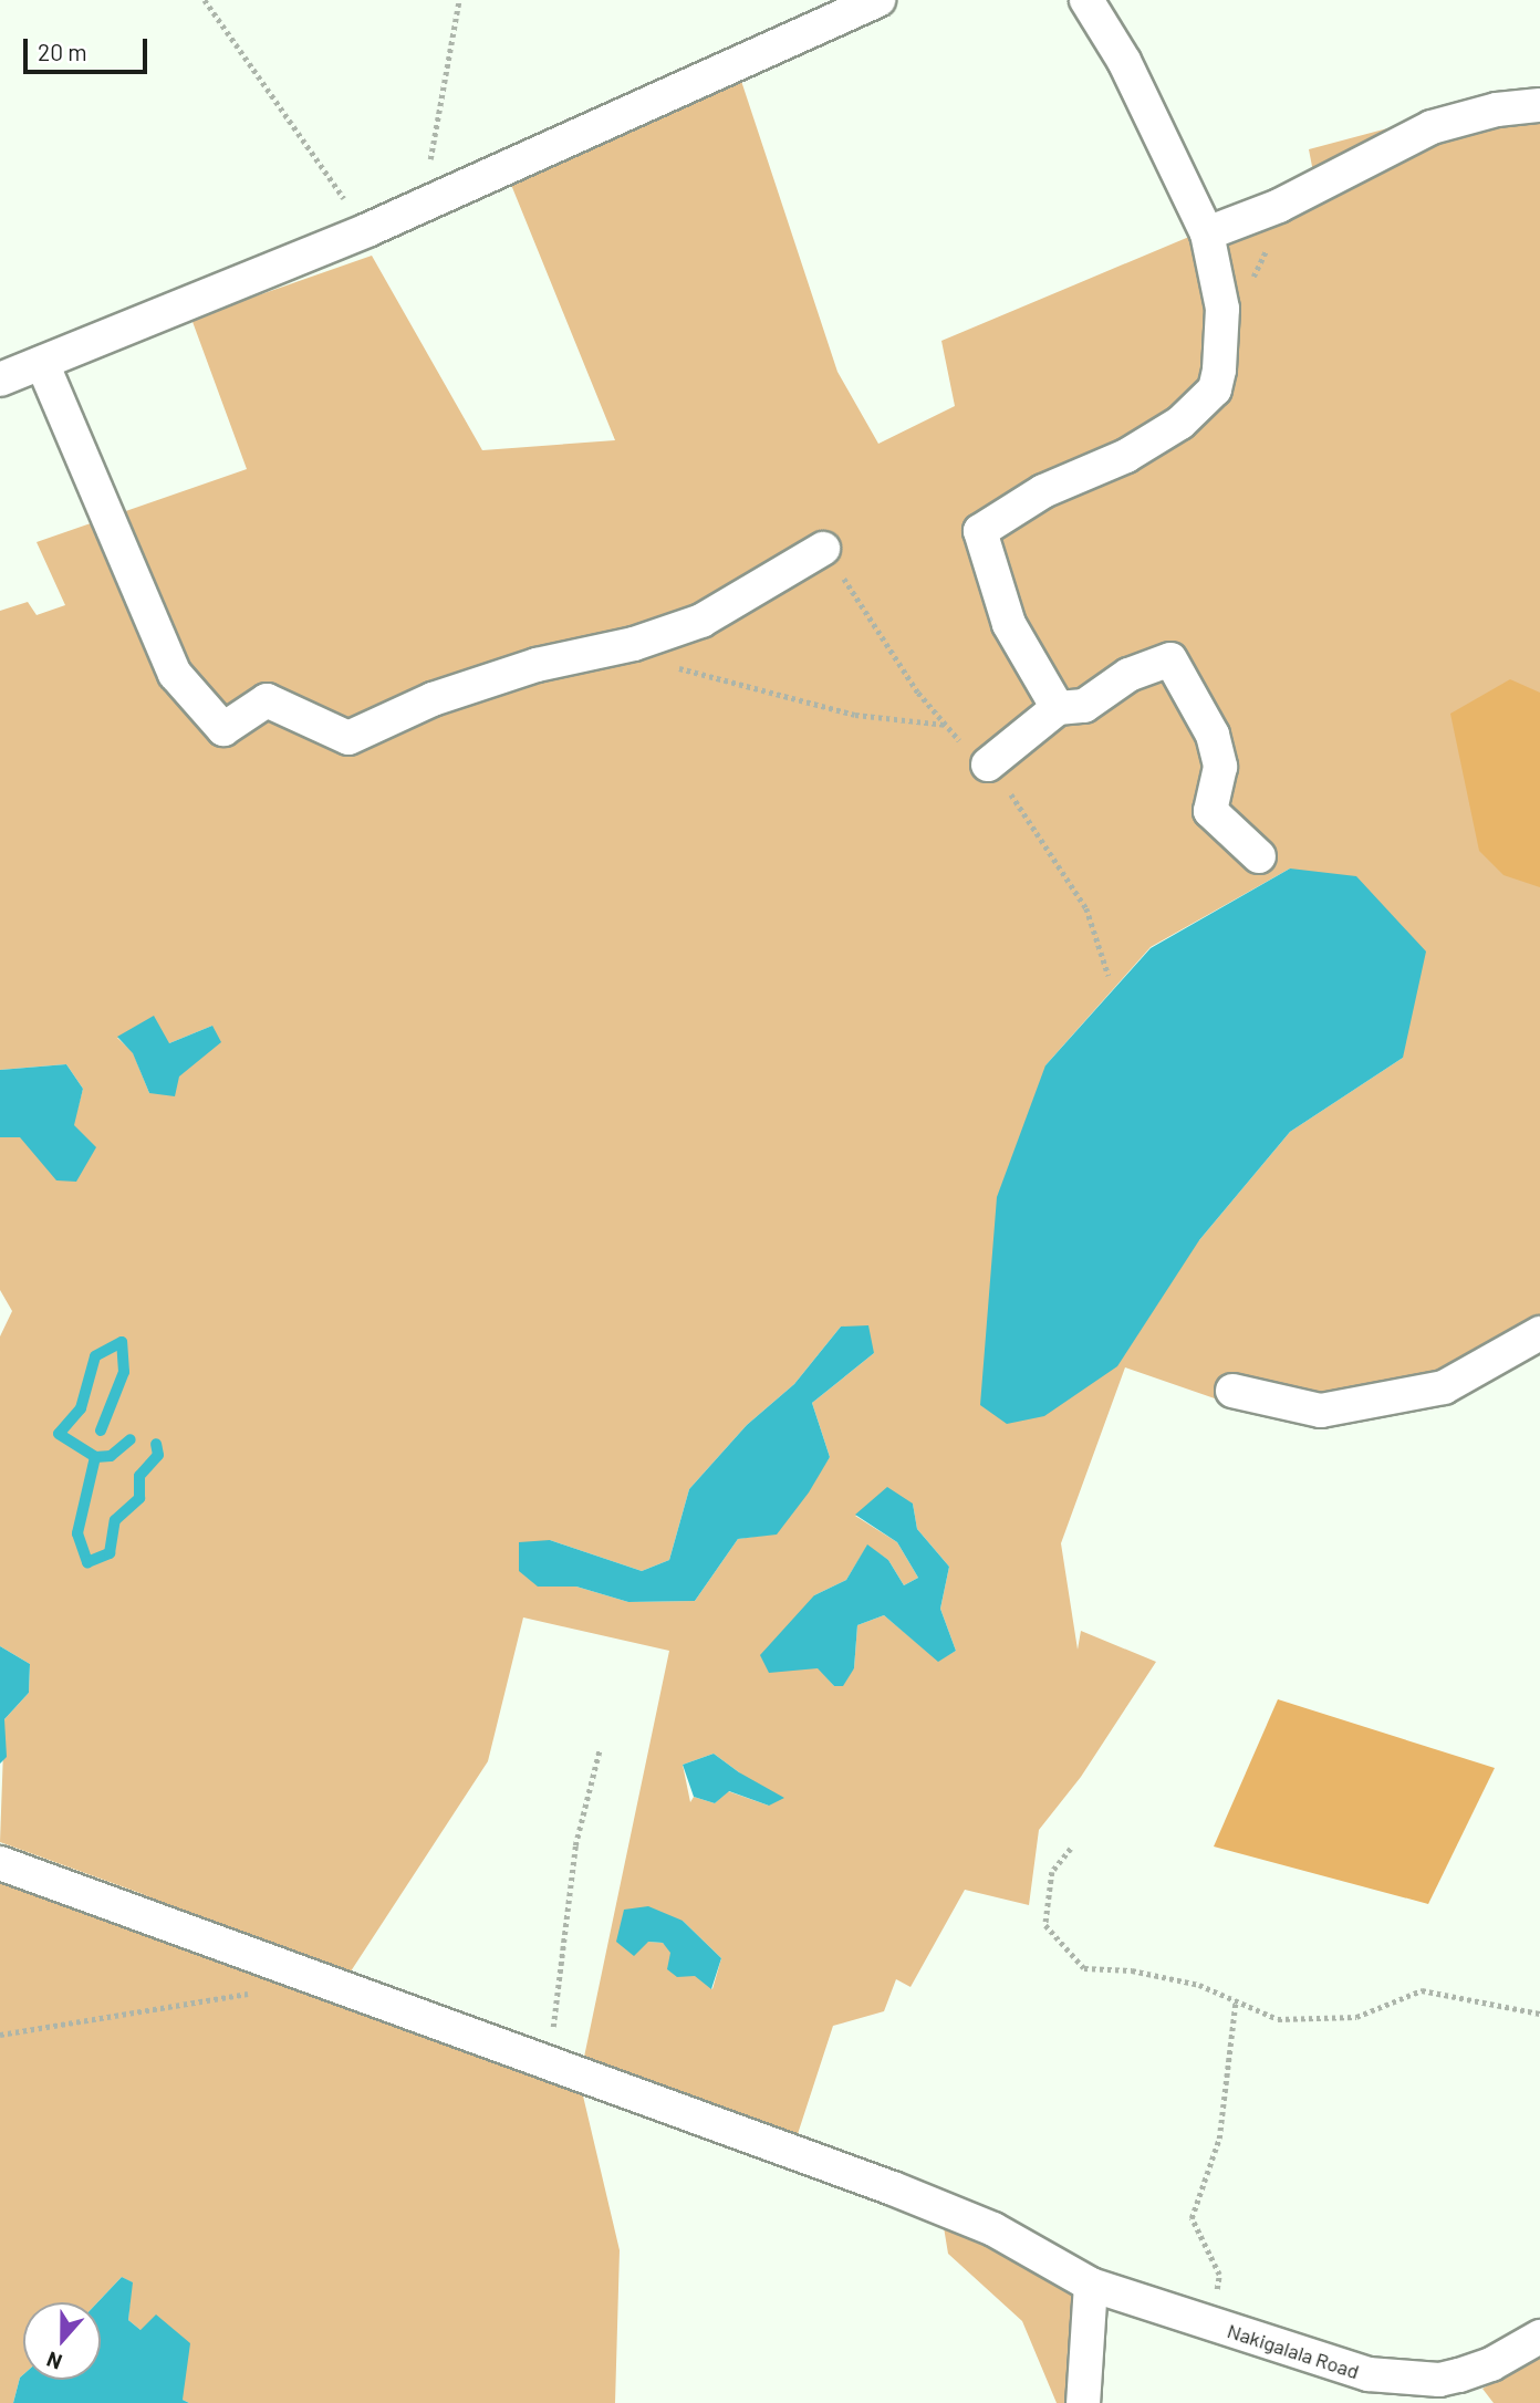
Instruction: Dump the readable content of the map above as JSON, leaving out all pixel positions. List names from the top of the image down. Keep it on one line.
{"streets":{"street":["Nakigalala Road"]},"scale_bar":"20 m","north":"bottom"}
